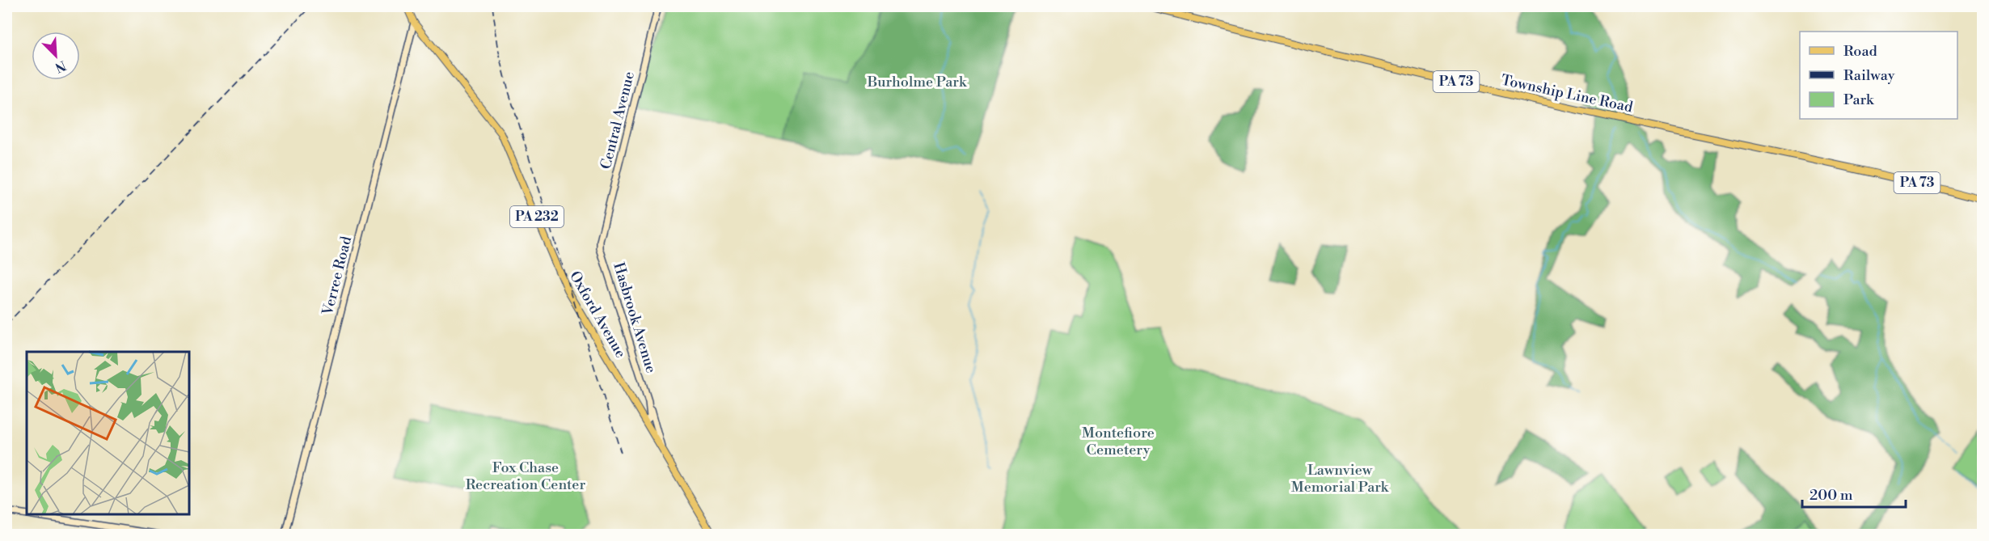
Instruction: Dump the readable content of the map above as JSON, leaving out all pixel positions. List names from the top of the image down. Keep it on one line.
{"streets":{"main road":["PA 73","Township Line Road","Central Avenue","PA 232","Verree Road","Oxford Avenue","Hasbrook Avenue"]},"crossings":[["Central Avenue","Hasbrook Avenue"],["Verree Road","Oxford Avenue"],["Oxford Avenue","Hasbrook Avenue"]],"parks":["Burholme Park","Montefiore Cemetery","Fox Chase Recreation Center","Lawnview Memorial Park"],"legend":["Road","Railway","Park"],"scale_bar":"200 m","north":"bottom right"}
